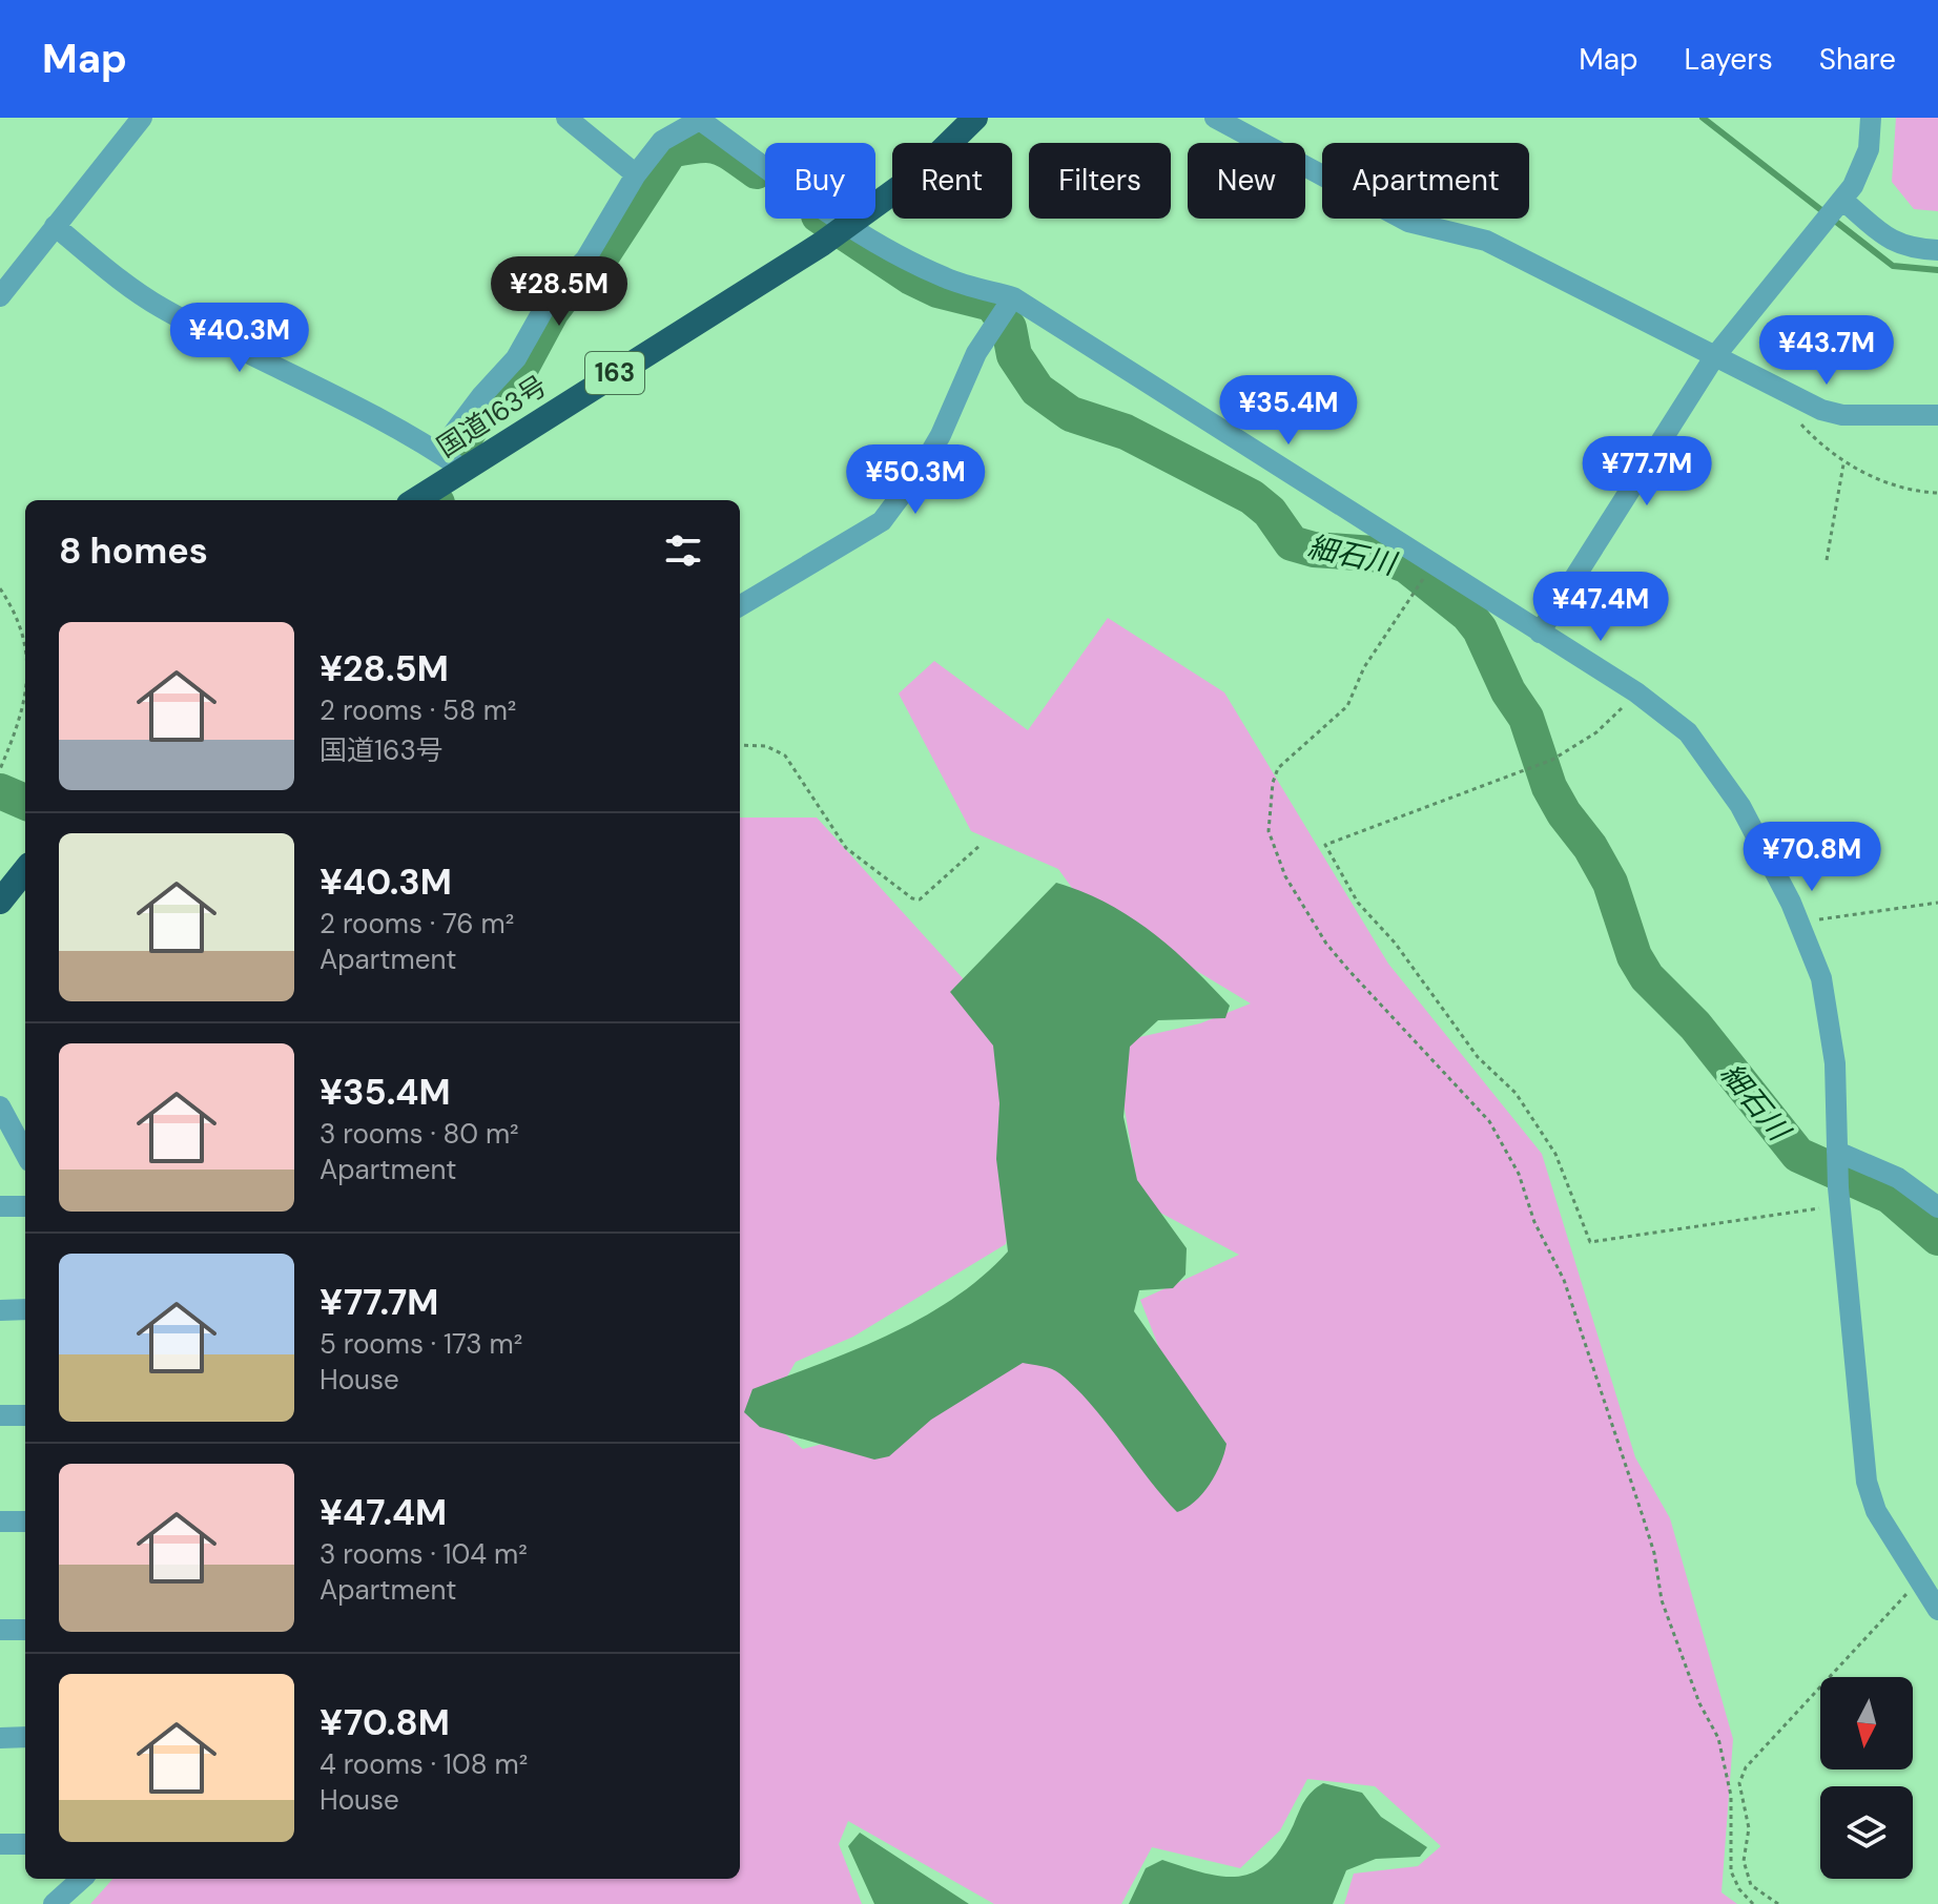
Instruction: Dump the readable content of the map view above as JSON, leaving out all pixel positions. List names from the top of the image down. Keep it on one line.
{"streets":{"highway":["163","国道163号"]},"water":["細石川"],"north":"bottom","page":{"header":"Map","nav":["Map","Layers","Share"],"chip":["Buy","Rent","Filters","New","Apartment"],"price":["¥28.5M","¥40.3M","¥43.7M","¥35.4M","¥77.7M","¥50.3M","¥47.4M","¥70.8M"],"heading":"8 homes","list":[{"name":"¥28.5M","note":"2 rooms · 58 m² · 国道163号"},{"name":"¥40.3M","note":"2 rooms · 76 m² · Apartment"},{"name":"¥35.4M","note":"3 rooms · 80 m² · Apartment"},{"name":"¥77.7M","note":"5 rooms · 173 m² · House"},{"name":"¥47.4M","note":"3 rooms · 104 m² · Apartment"},{"name":"¥70.8M","note":"4 rooms · 108 m² · House"}]}}
